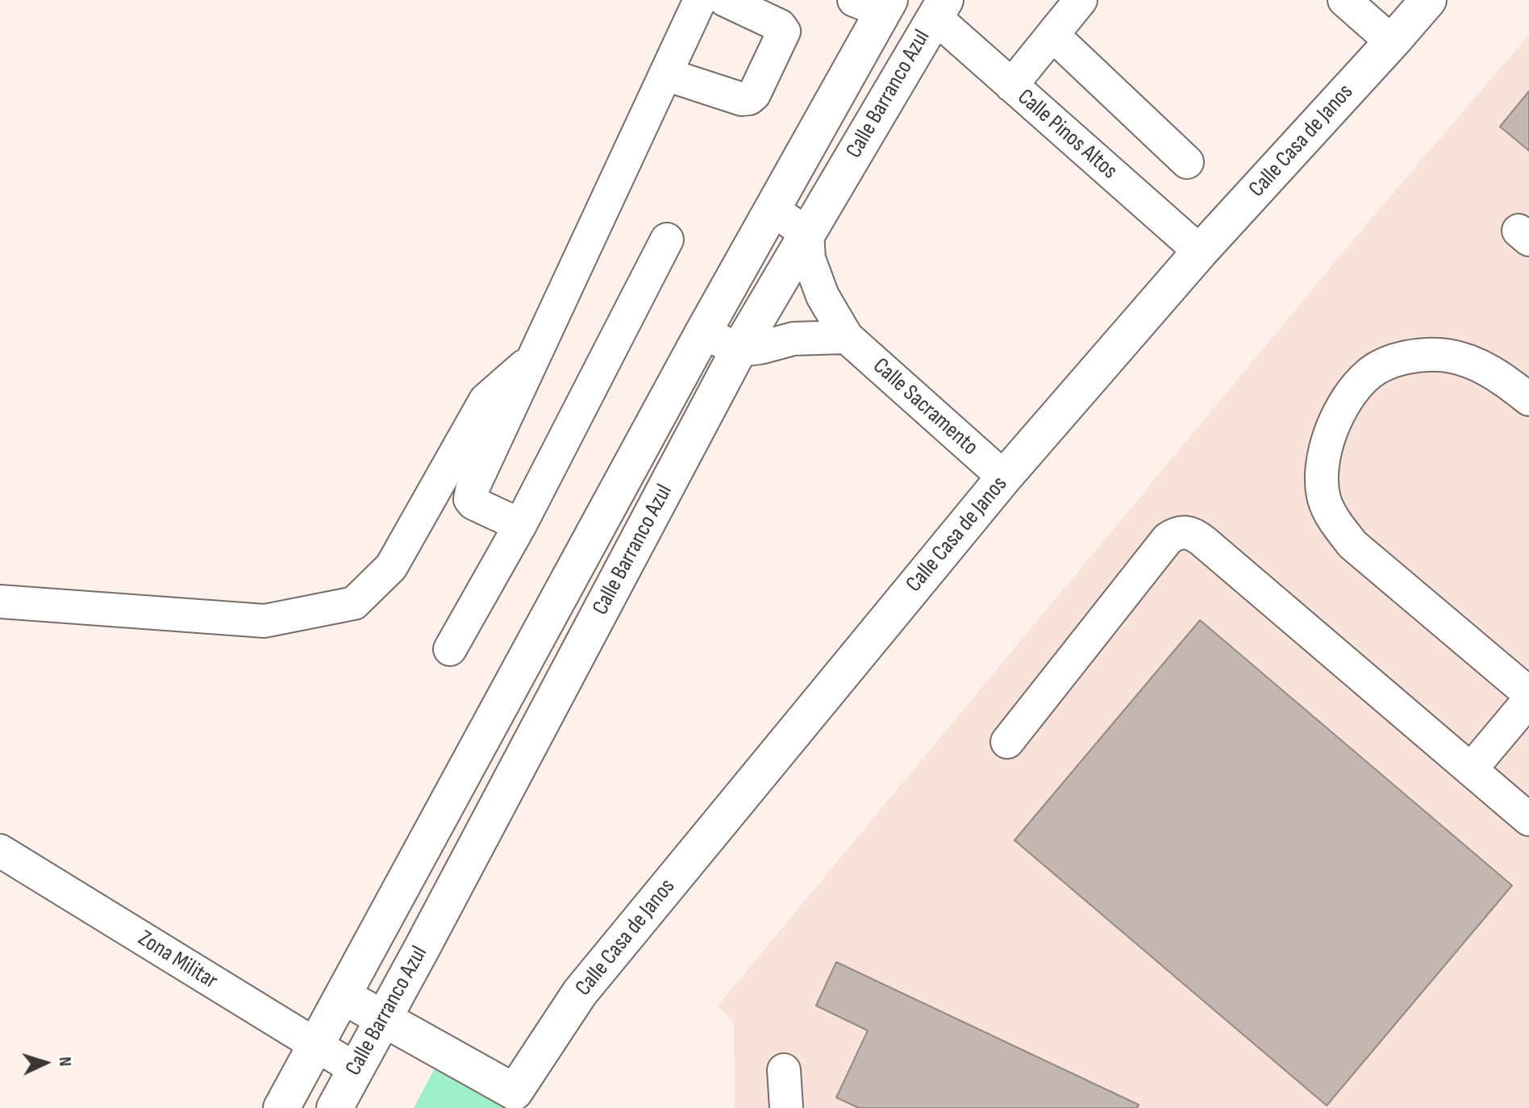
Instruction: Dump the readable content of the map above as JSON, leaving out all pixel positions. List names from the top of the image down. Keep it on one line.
{"streets":{"main road":["Calle Barranco Azul","Calle Casa de Janos"],"street":["Calle Pinos Altos","Calle Sacramento","Zona Militar"]},"crossings":[["Calle Barranco Azul","Calle Pinos Altos"],["Calle Barranco Azul","Calle Sacramento"],["Calle Barranco Azul","Zona Militar"],["Calle Pinos Altos","Calle Casa de Janos"],["Calle Casa de Janos","Calle Sacramento"]],"north":"right"}
